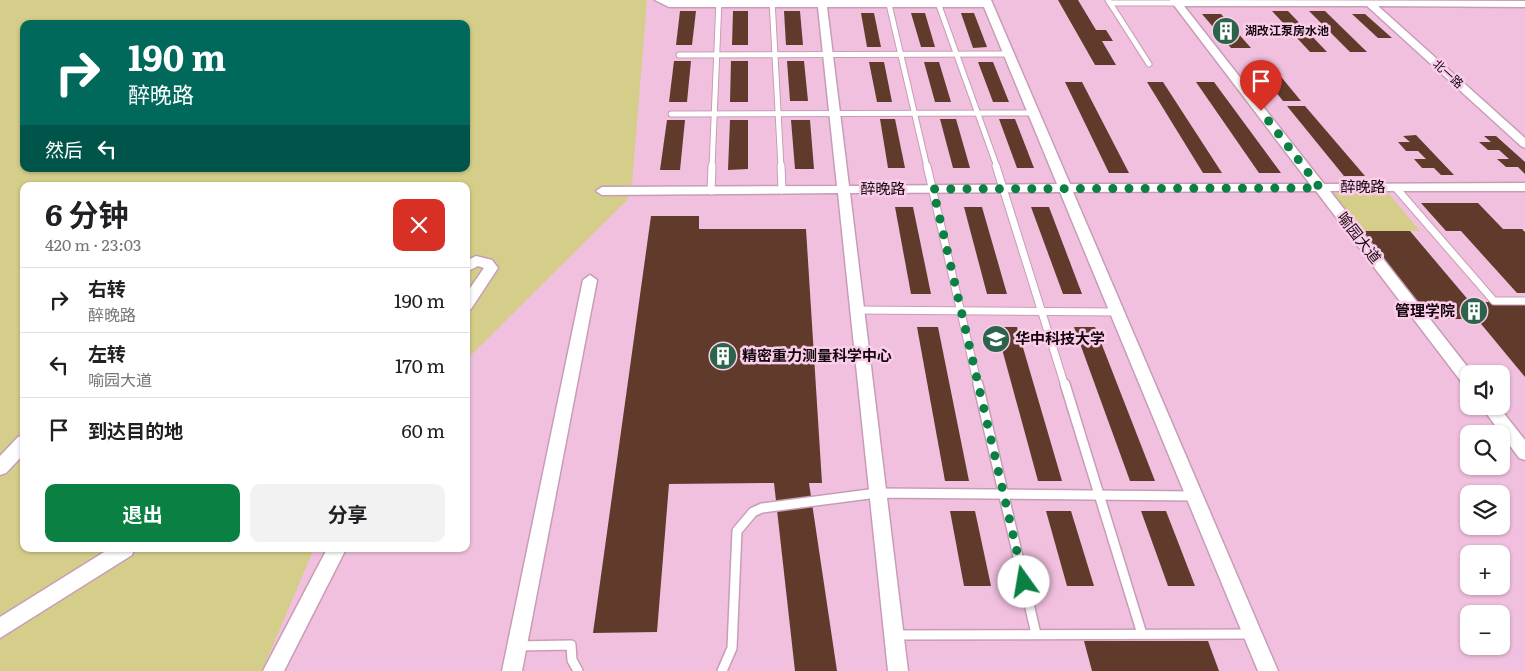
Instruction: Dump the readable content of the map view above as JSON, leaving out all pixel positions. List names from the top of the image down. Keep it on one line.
{"streets":{"street":["北一路","醉晚路","喻园大道"]},"crossings":[["醉晚路","喻园大道"]],"places":{"building":["湖改江泵房水池","管理学院","精密重力测量科学中心"],"school or university":["华中科技大学"]},"page":{"turn":["190 m","醉晚路"],"then":"然后","heading":["6 分钟","420 m · 23:03"],"list":[{"name":"右转","note":"醉晚路","value":"190 m"},{"name":"左转","note":"喻园大道","value":"170 m"},{"name":"到达目的地","value":"60 m"}],"map_buttons":["+","−"],"buttons":["退出","分享"]}}
